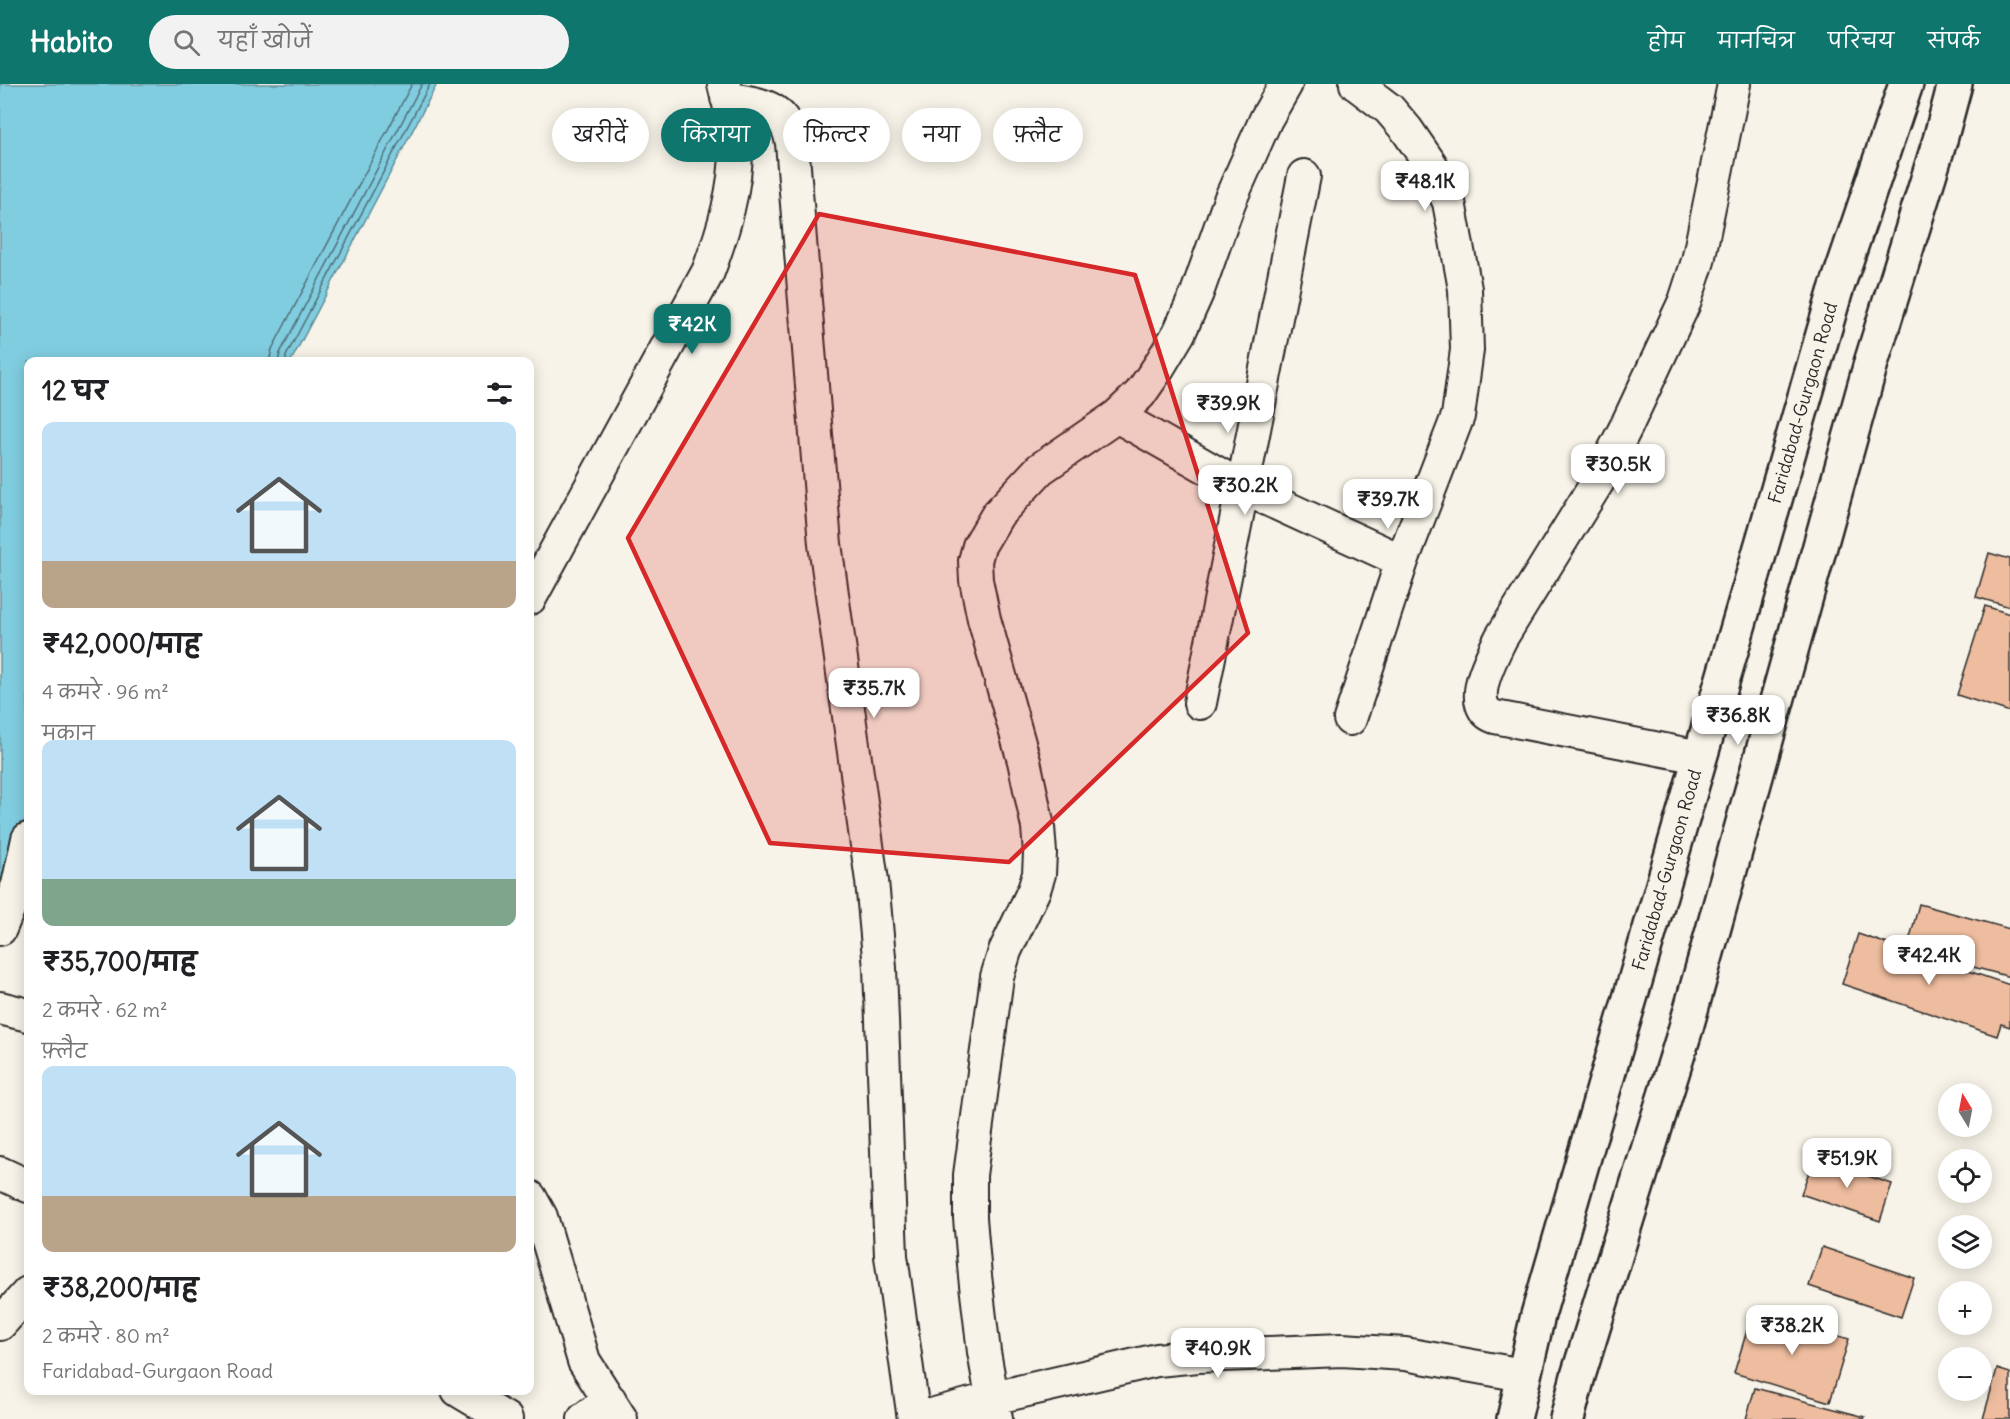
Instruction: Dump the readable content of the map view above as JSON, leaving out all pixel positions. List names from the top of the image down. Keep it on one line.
{"streets":{"main road":["Faridabad-Gurgaon Road"]},"north":"top","page":{"header":"Habito","search":"यहाँ खोजें","nav":["होम","मानचित्र","परिचय","संपर्क"],"chip":["खरीदें","किराया","फ़िल्टर","नया","फ़्लैट"],"price":["₹48.1K","₹42K","₹39.9K","₹30.5K","₹30.2K","₹39.7K","₹35.7K","₹36.8K","₹42.4K","₹51.9K","₹38.2K","₹40.9K"],"heading":"12 घर","list":[{"name":"₹42,000/माह","note":"4 कमरे · 96 m² · मकान"},{"name":"₹35,700/माह","note":"2 कमरे · 62 m² · फ़्लैट"},{"name":"₹38,200/माह","note":"2 कमरे · 80 m² · Faridabad-Gurgaon Road"}],"map_buttons":["+","−"]}}
